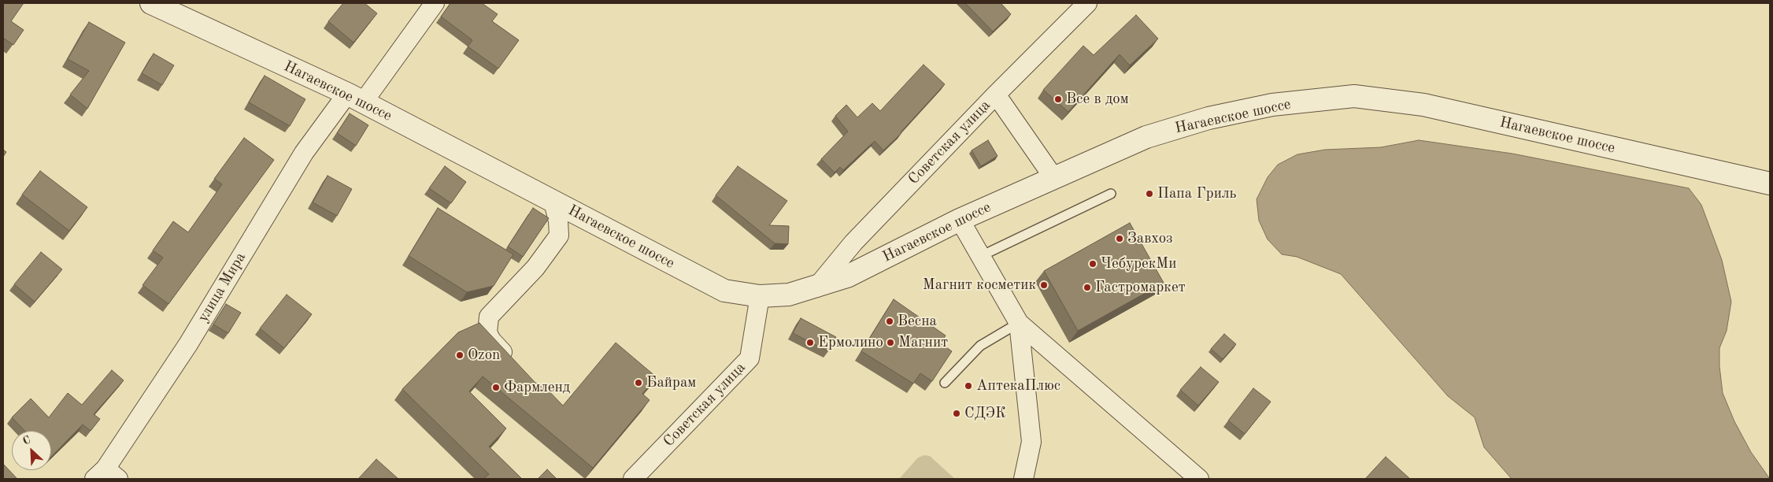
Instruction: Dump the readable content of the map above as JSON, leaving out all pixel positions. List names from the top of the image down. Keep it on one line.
{"streets":{"street":["Нагаевское шоссе","Советская улица","улица Мира"]},"crossings":[["Нагаевское шоссе","Советская улица"],["Нагаевское шоссе","улица Мира"]],"places":["Все в дом","Папа Гриль","Завхоз","ЧебурекМи","Магнит косметик","Гастромаркет","Весна","Ермолино","Магнит","Ozon","Байрам","АптекаПлюс","Фармленд","СДЭК"],"north":"top left"}
